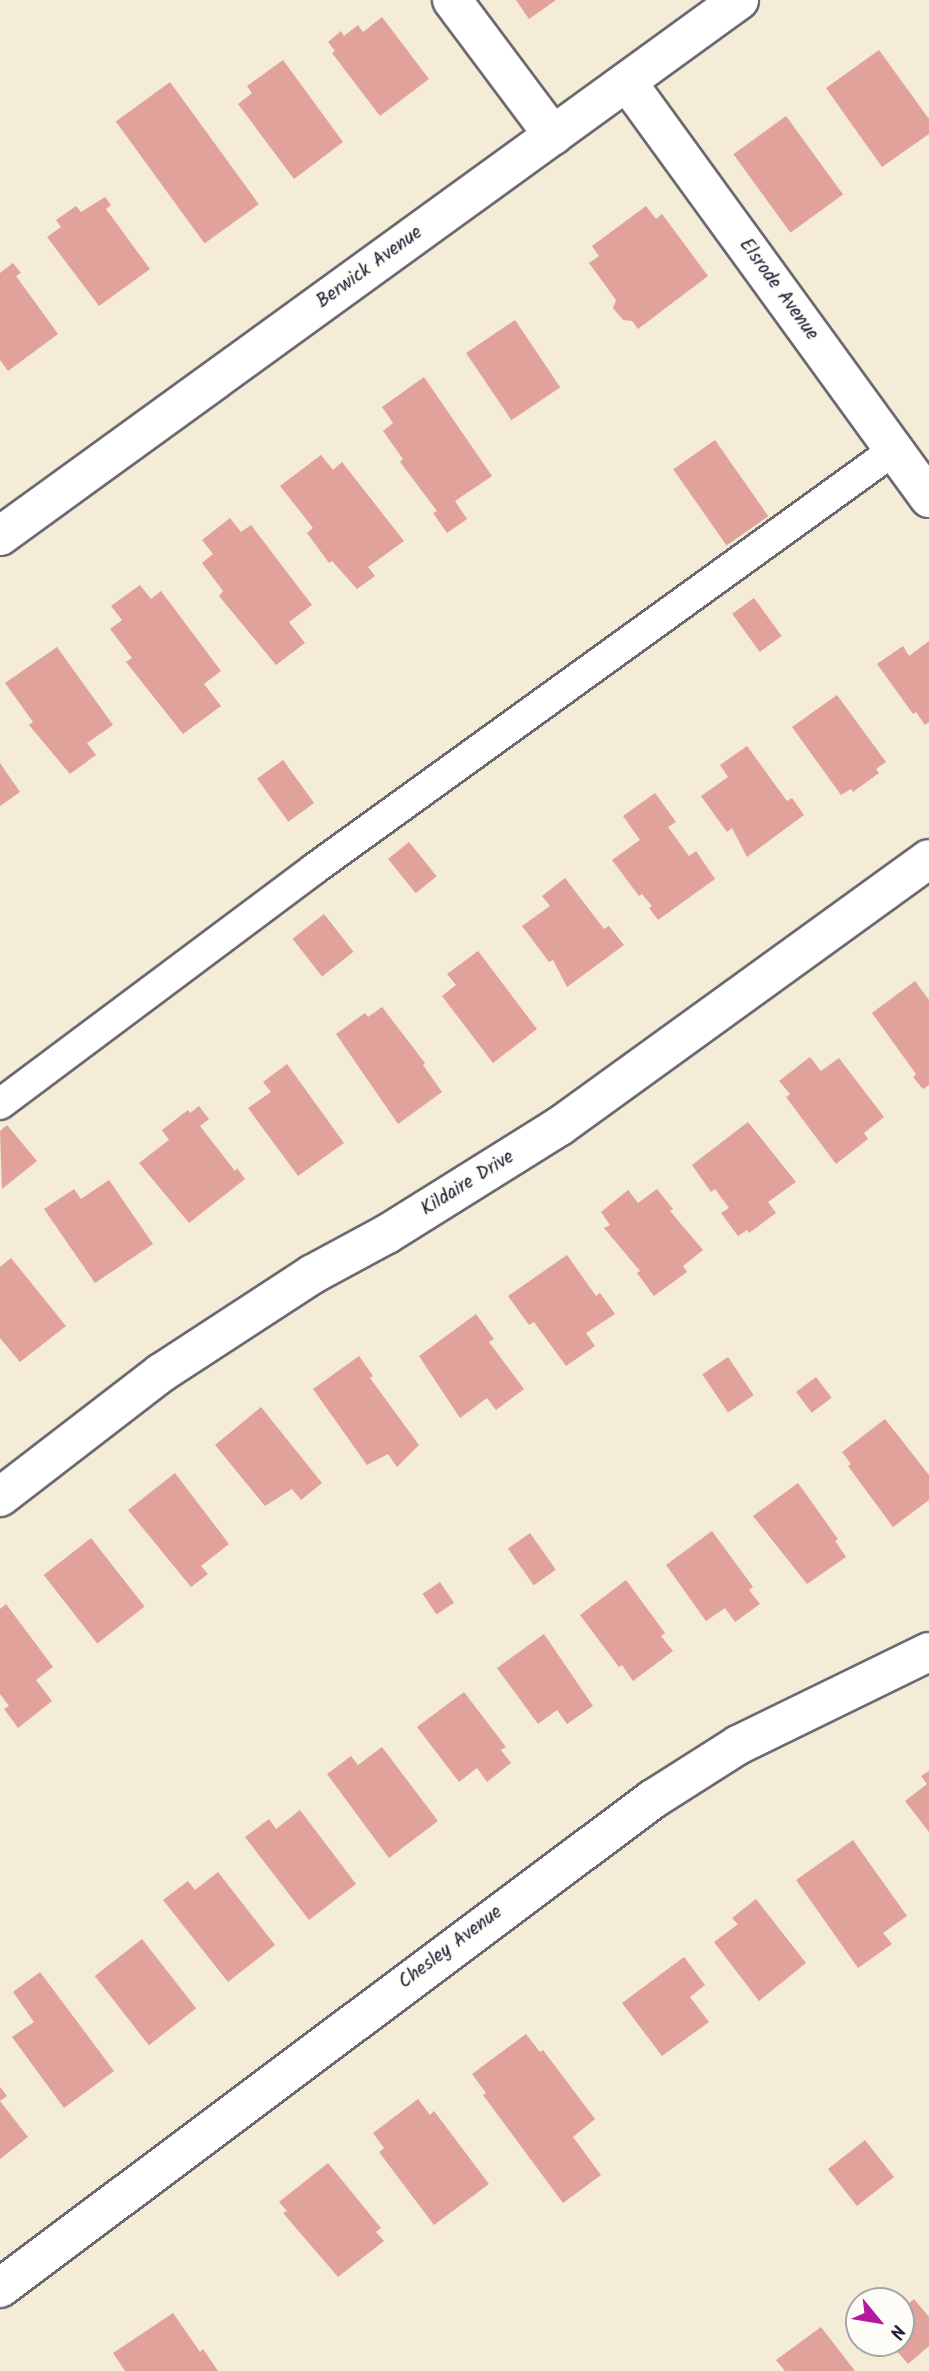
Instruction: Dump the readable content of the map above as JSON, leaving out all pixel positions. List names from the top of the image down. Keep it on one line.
{"streets":{"street":["Berwick Avenue","Elsrode Avenue","Kildaire Drive","Chesley Avenue"]},"crossings":[["Berwick Avenue","Elsrode Avenue"]],"north":"bottom right"}
